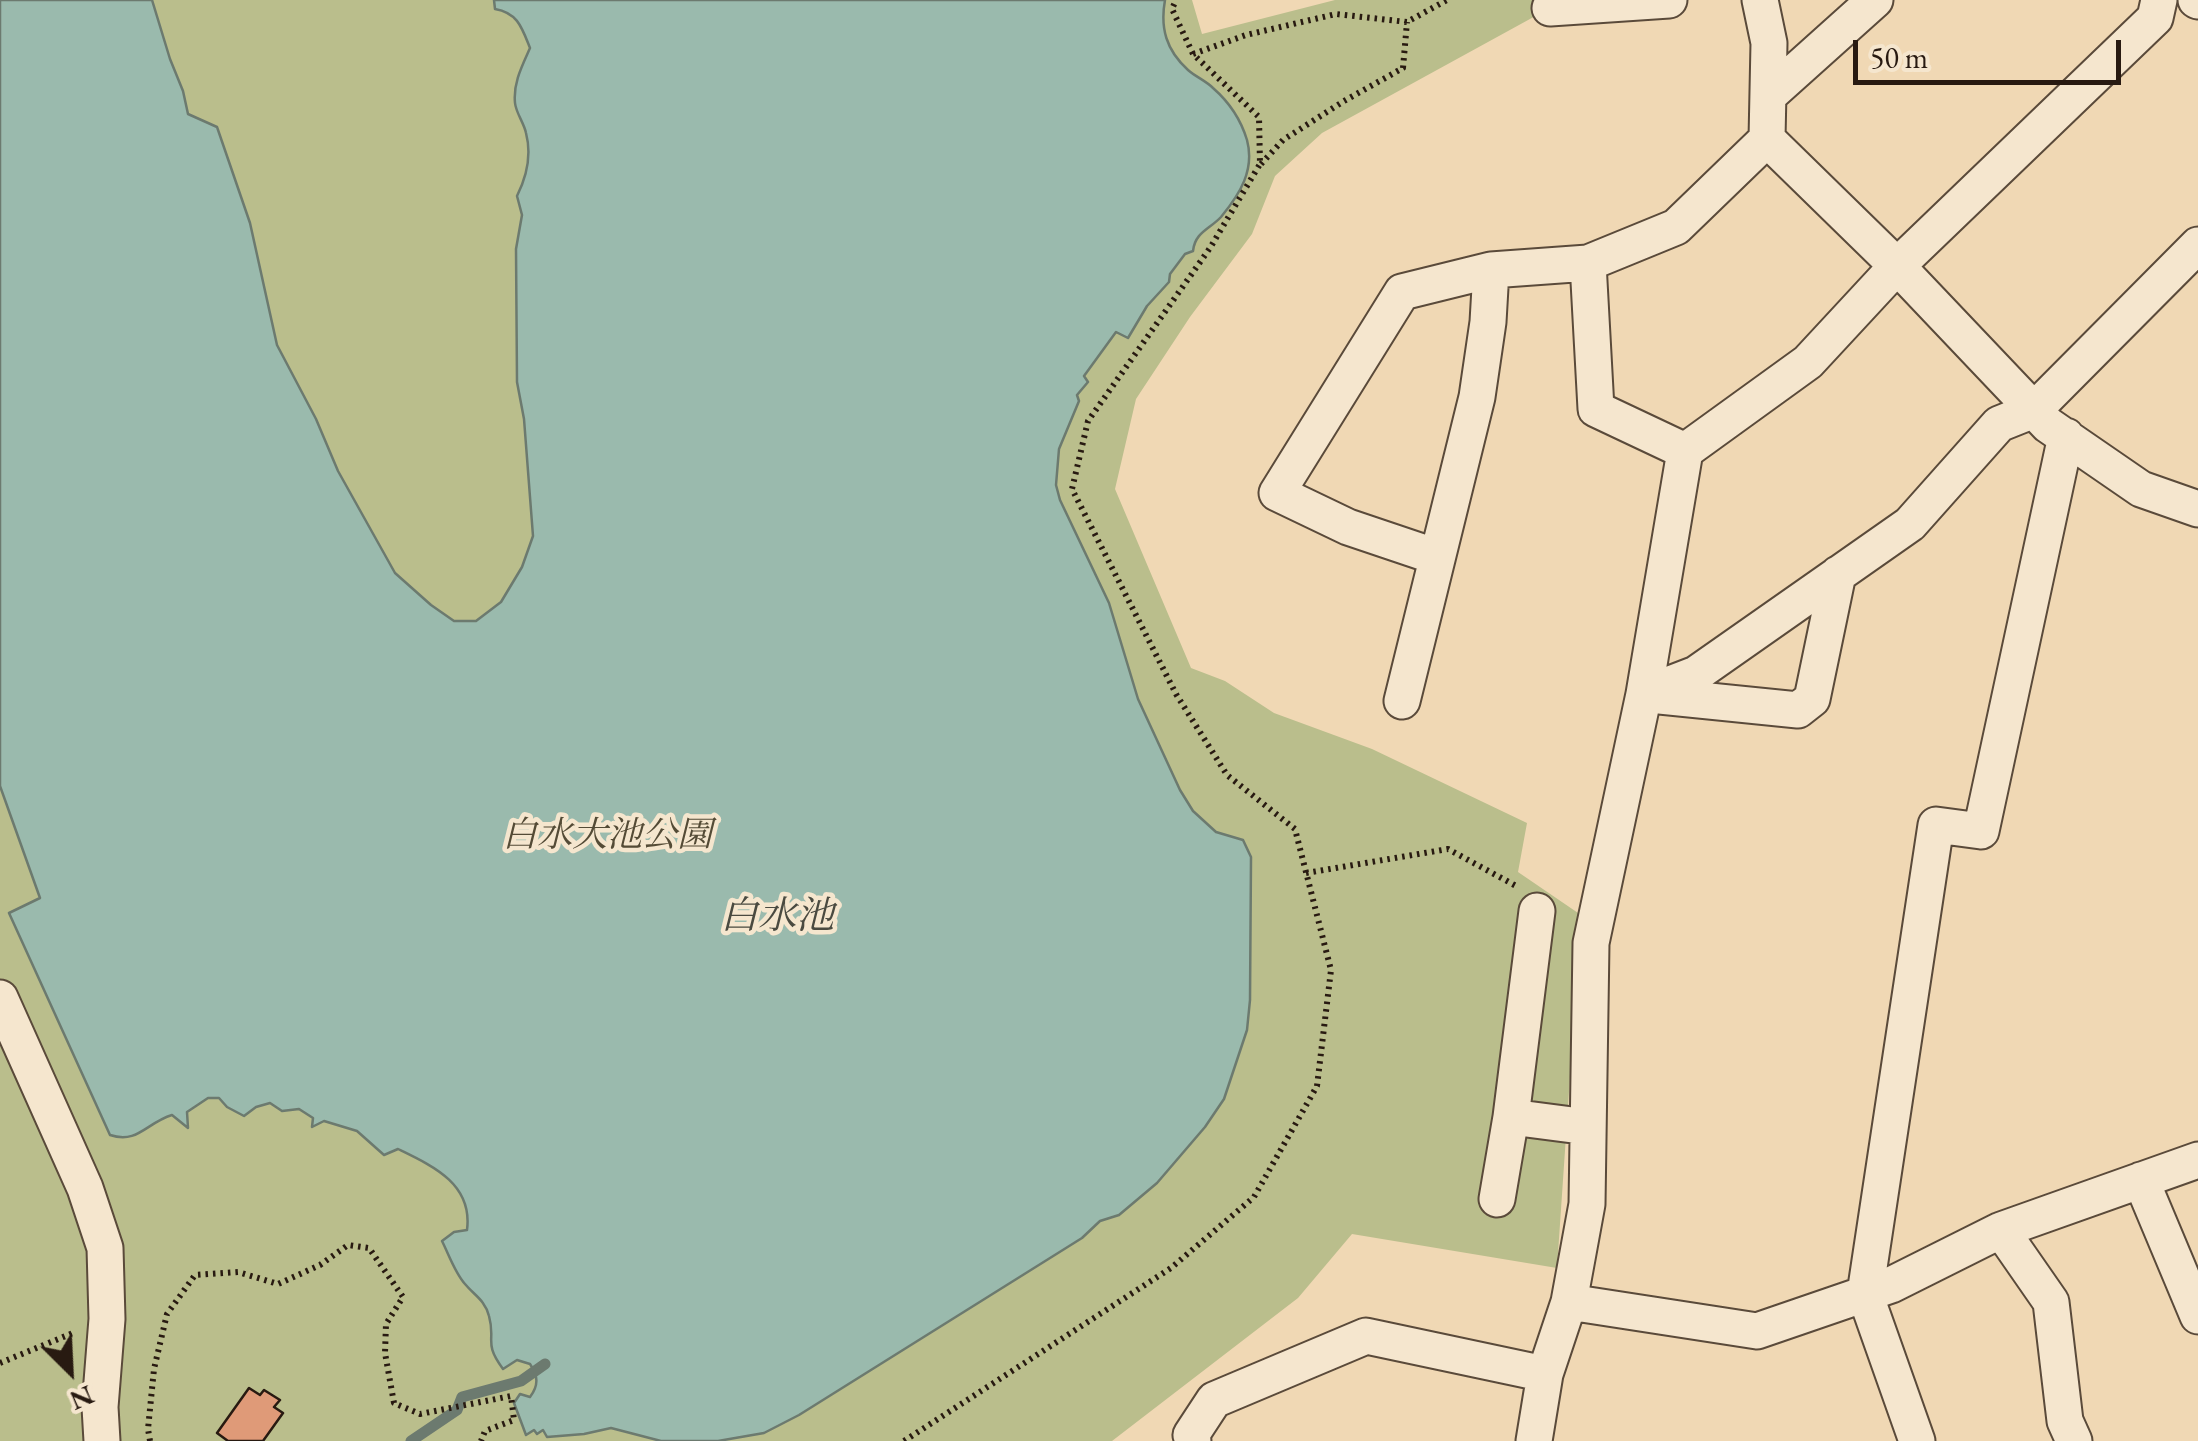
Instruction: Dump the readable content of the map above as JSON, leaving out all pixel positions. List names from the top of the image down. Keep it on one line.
{"water":["白水池"],"parks":["白水大池公園"],"scale_bar":"50 m","north":"bottom right"}
